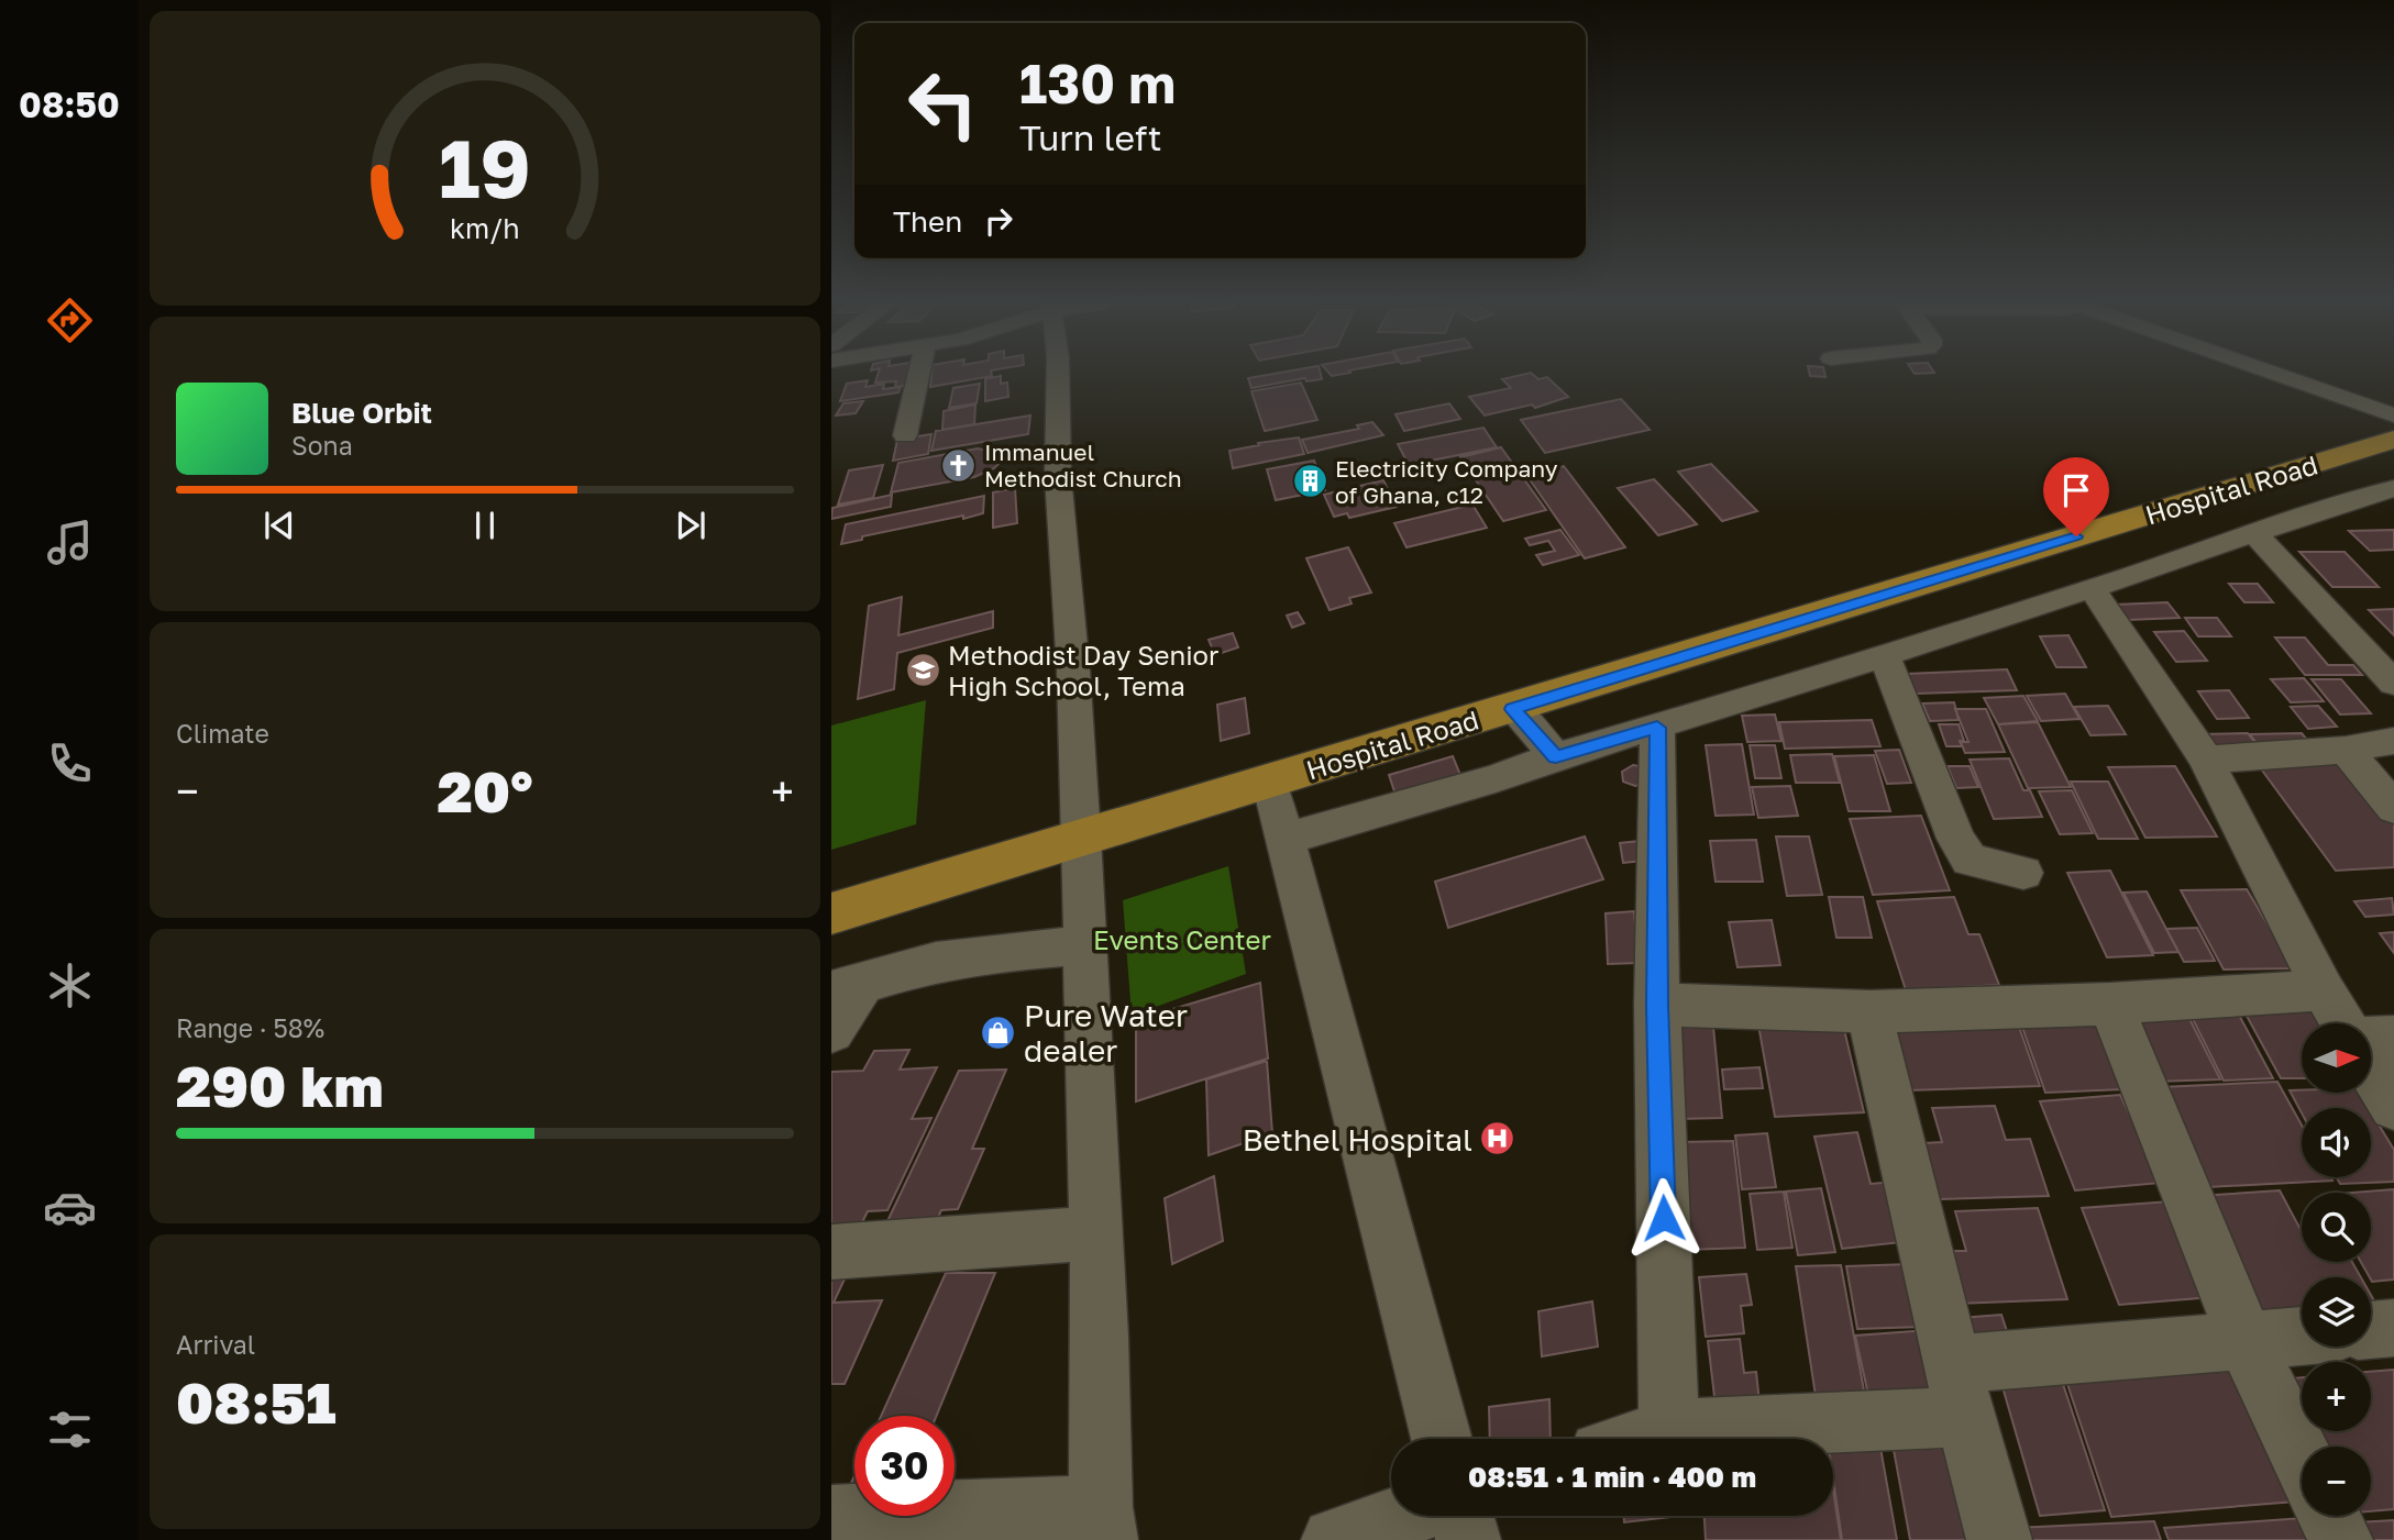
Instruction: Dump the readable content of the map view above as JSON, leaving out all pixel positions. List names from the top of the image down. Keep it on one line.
{"streets":{"main road":["Hospital Road"]},"parks":["Events Center"],"places":{"church":["Immanuel Methodist Church"],"building":["Electricity Company of Ghana, c12"],"school or university":["Methodist Day Senior High School, Tema"],"shop":["Pure Water dealer"],"hospital":["Bethel Hospital"]},"north":"right","page":{"tabs":"08:50","turn":["130 m","Turn left"],"then":"Then","song":["Blue Orbit","Sona"],"tile":["Climate",["Range · 58%","290 km"],["Arrival","08:51"]],"heat":["−","20°","+"],"map_buttons":["+","−"],"limit":"30","trip":"08:51 · 1 min · 400 m","gauge":["19","km/h"]}}
